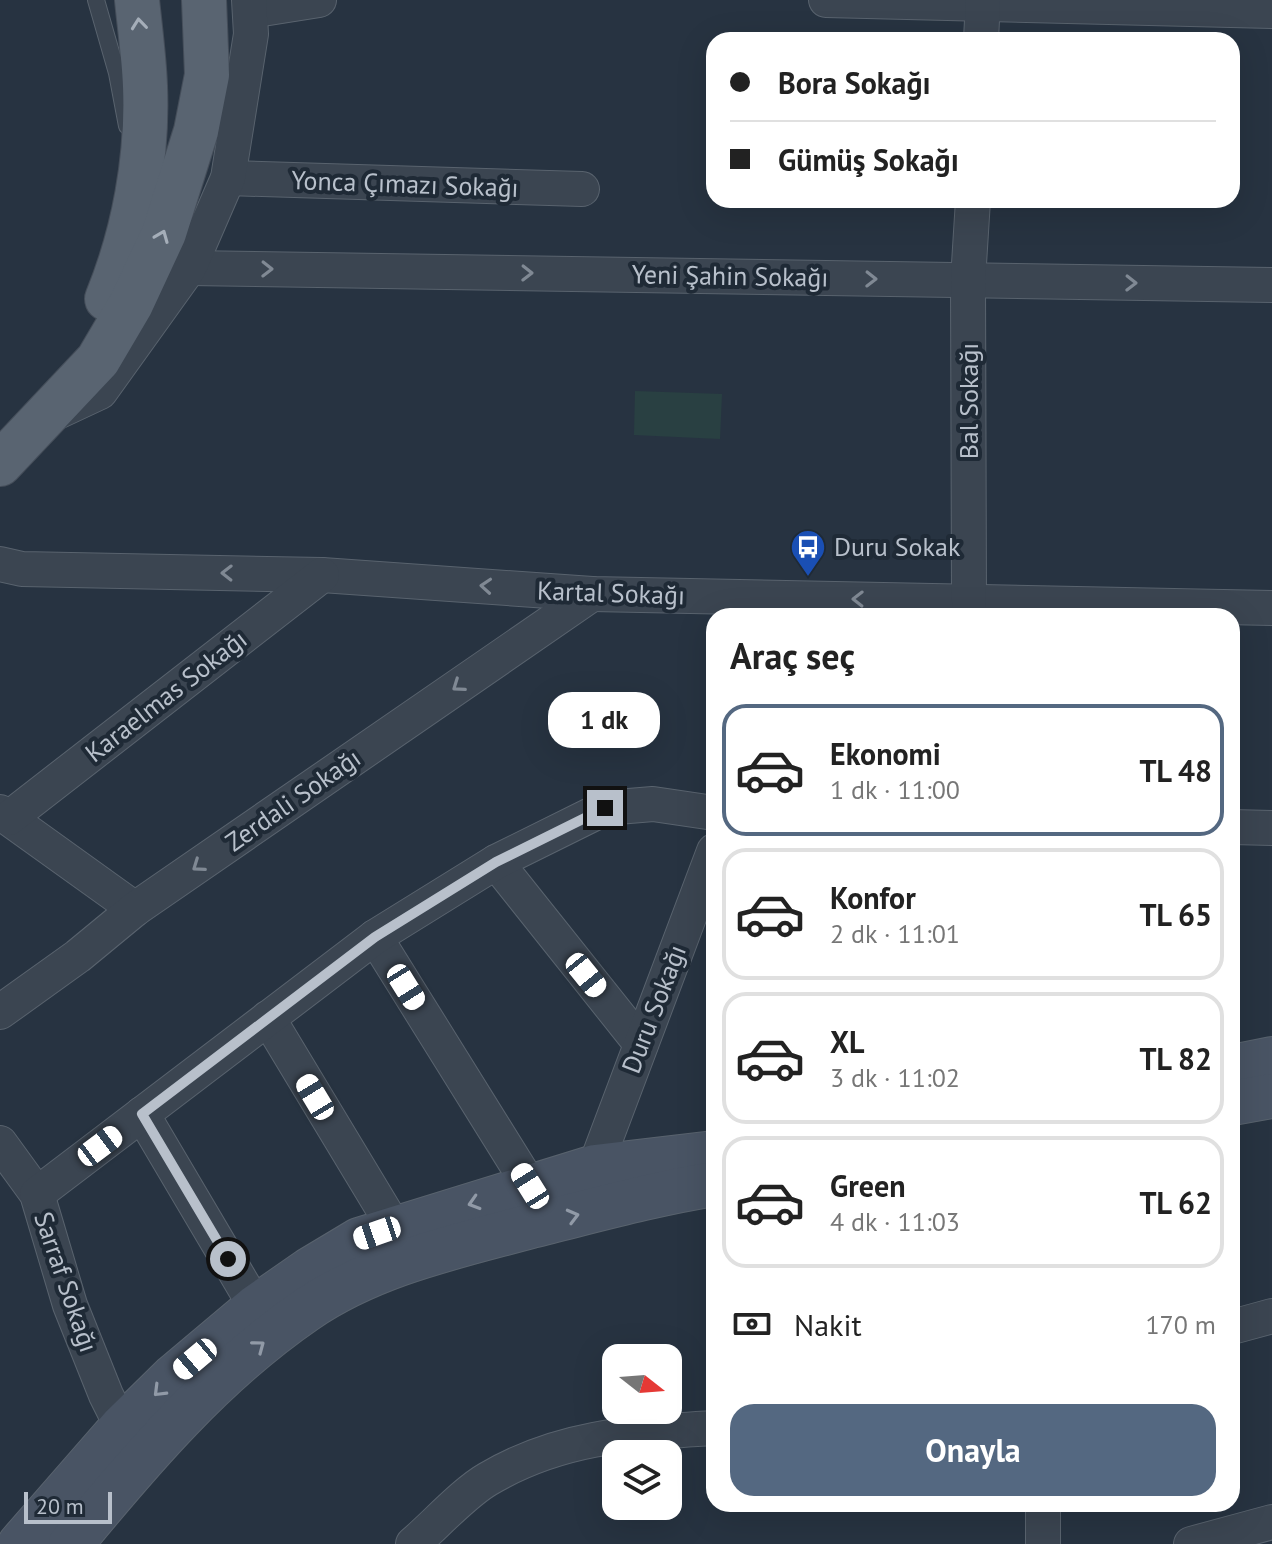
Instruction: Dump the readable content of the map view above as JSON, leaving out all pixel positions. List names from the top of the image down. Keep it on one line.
{"streets":{"street":["Yonca Çımazı Sokağı","Yeni Şahin Sokağı","Bal Sokağı","Kartal Sokağı","Karaelmas Sokağı","Zerdali Sokağı","Duru Sokağı","Sarraf Sokağı"]},"crossings":[["Yeni Şahin Sokağı","Bal Sokağı"],["Bal Sokağı","Kartal Sokağı"],["Kartal Sokağı","Karaelmas Sokağı"],["Kartal Sokağı","Zerdali Sokağı"]],"one_way":["Kartal Sokağı"],"places":{"bus stop":["Duru Sokak"]},"scale_bar":"20 m","north":"right","page":{"banner":["Bora Sokağı","Gümüş Sokağı"],"heading":"Araç seç","bubble":"1 dk","list":[{"name":"Ekonomi","note":"1 dk · 11:00","value":"TL 48"},{"name":"Konfor","note":"2 dk · 11:01","value":"TL 65"},{"name":"XL","note":"3 dk · 11:02","value":"TL 82"},{"name":"Green","note":"4 dk · 11:03","value":"TL 62"}],"pay":["Nakit","170 m"],"buttons":"Onayla","scale":"20 m"}}
